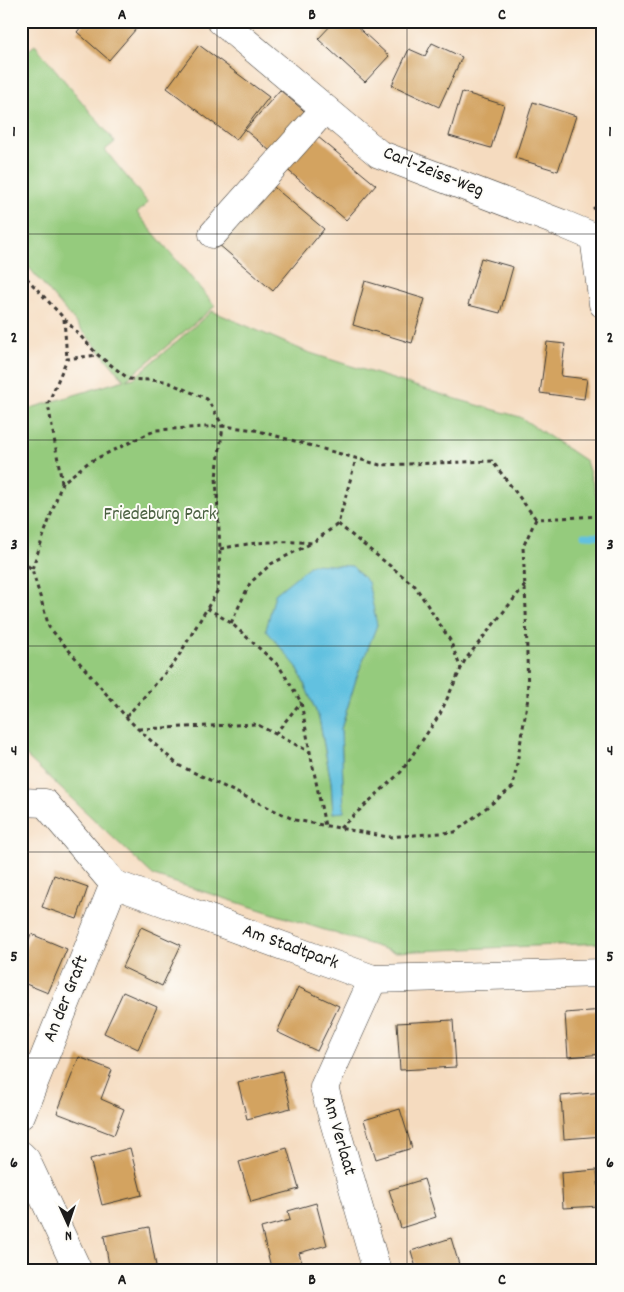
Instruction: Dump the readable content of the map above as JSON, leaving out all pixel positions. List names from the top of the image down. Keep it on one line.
{"streets":{"street":["Carl-Zeiss-Weg","Am Stadtpark","An der Graft","Am Verlaat"]},"crossings":[["Am Stadtpark","An der Graft"],["Am Stadtpark","Am Verlaat"]],"parks":["Friedeburg Park"],"north":"bottom","grid":{"columns":["A","B","C"],"rows":["1","2","3","4","5","6"]}}
